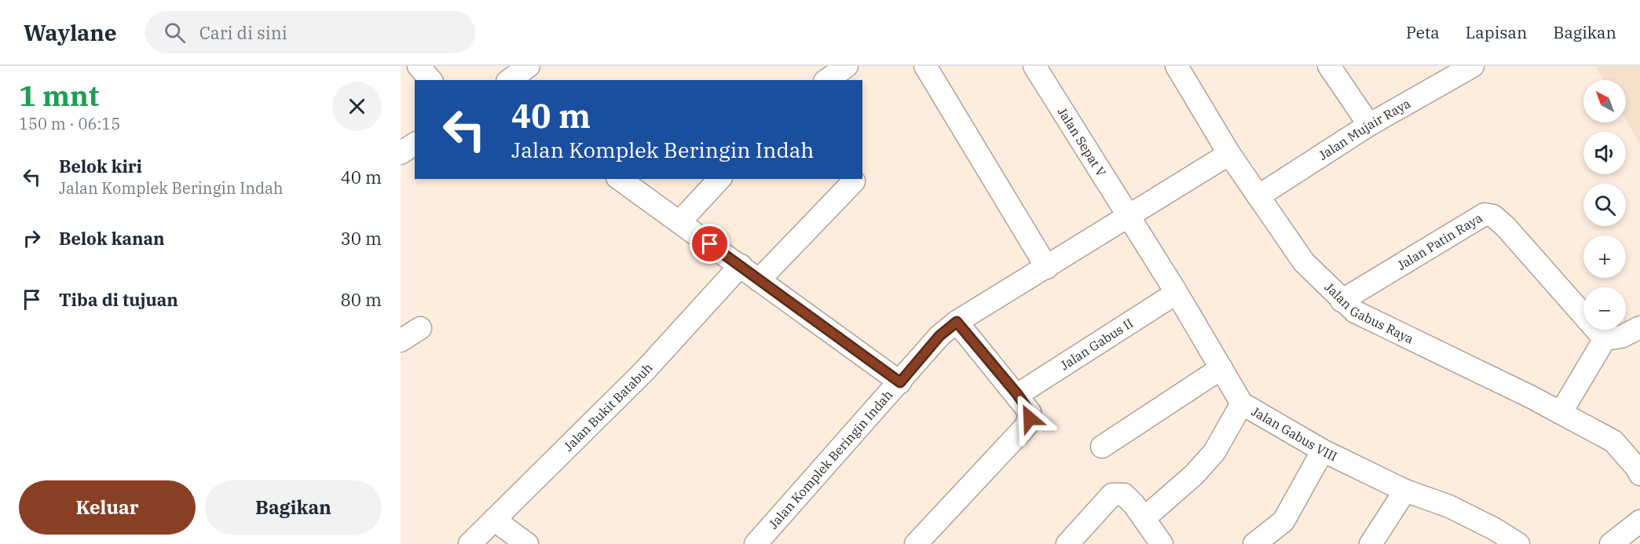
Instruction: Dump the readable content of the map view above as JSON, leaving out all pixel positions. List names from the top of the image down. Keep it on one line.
{"streets":{"street":["Jalan Mujair Raya","Jalan Sepat V","Jalan Patin Raya","Jalan Gabus Raya","Jalan Gabus II","Jalan Bukit Batabuh","Jalan Gabus VIII","Jalan Komplek Beringin Indah"]},"crossings":[["Jalan Mujair Raya","Jalan Gabus Raya"],["Jalan Sepat V","Jalan Gabus VIII"],["Jalan Sepat V","Jalan Komplek Beringin Indah"],["Jalan Patin Raya","Jalan Gabus Raya"],["Jalan Gabus Raya","Jalan Komplek Beringin Indah"],["Jalan Gabus II","Jalan Gabus VIII"],["Jalan Gabus VIII","Jalan Komplek Beringin Indah"]],"north":"top left","page":{"header":"Waylane","search":"Cari di sini","nav":["Peta","Lapisan","Bagikan"],"heading":["1 mnt","150 m · 06:15"],"map_buttons":["+","−"],"turn":["40 m","Jalan Komplek Beringin Indah"],"list":[{"name":"Belok kiri","note":"Jalan Komplek Beringin Indah","value":"40 m"},{"name":"Belok kanan","value":"30 m"},{"name":"Tiba di tujuan","value":"80 m"}],"buttons":["Keluar","Bagikan"]}}
